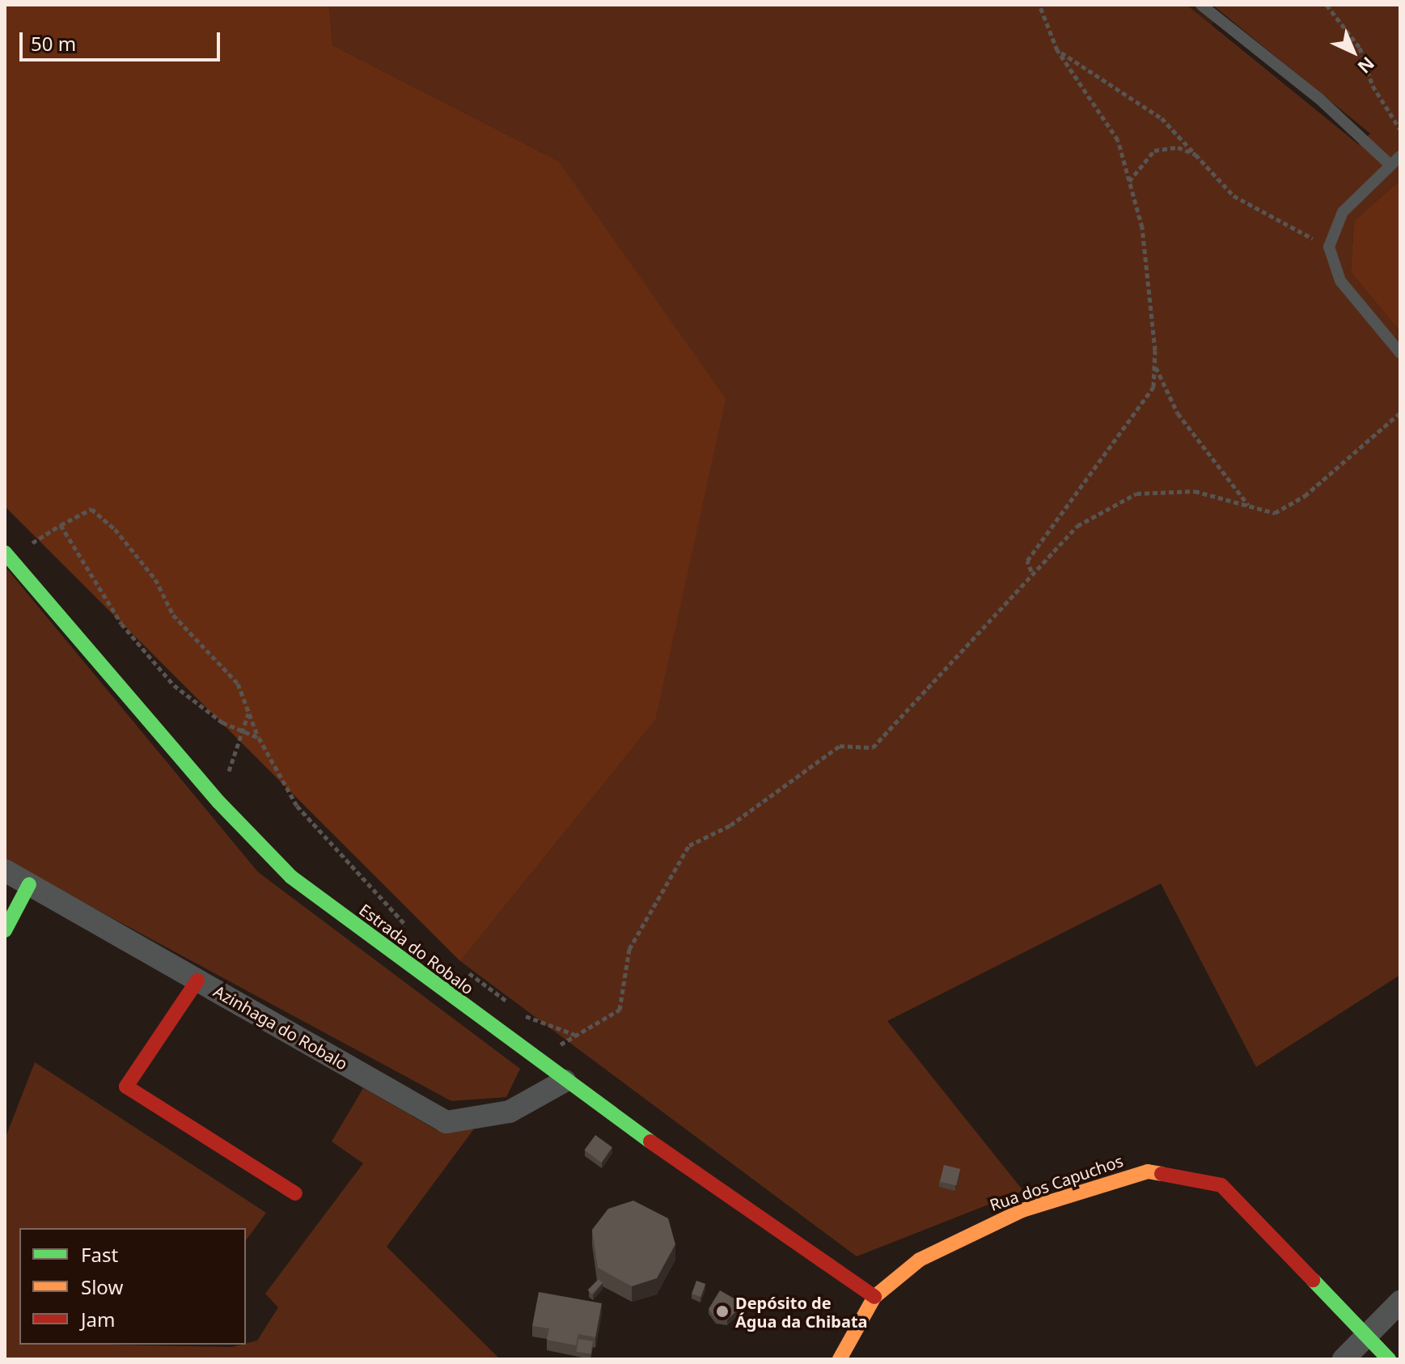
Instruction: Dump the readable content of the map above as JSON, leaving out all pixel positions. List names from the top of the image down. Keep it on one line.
{"streets":{"street":["Estrada do Robalo","Azinhaga do Robalo","Rua dos Capuchos"]},"crossings":[["Estrada do Robalo","Azinhaga do Robalo"],["Estrada do Robalo","Rua dos Capuchos"]],"places":["Depósito de Água da Chibata"],"legend":["Fast","Slow","Jam"],"scale_bar":"50 m","north":"bottom right"}
